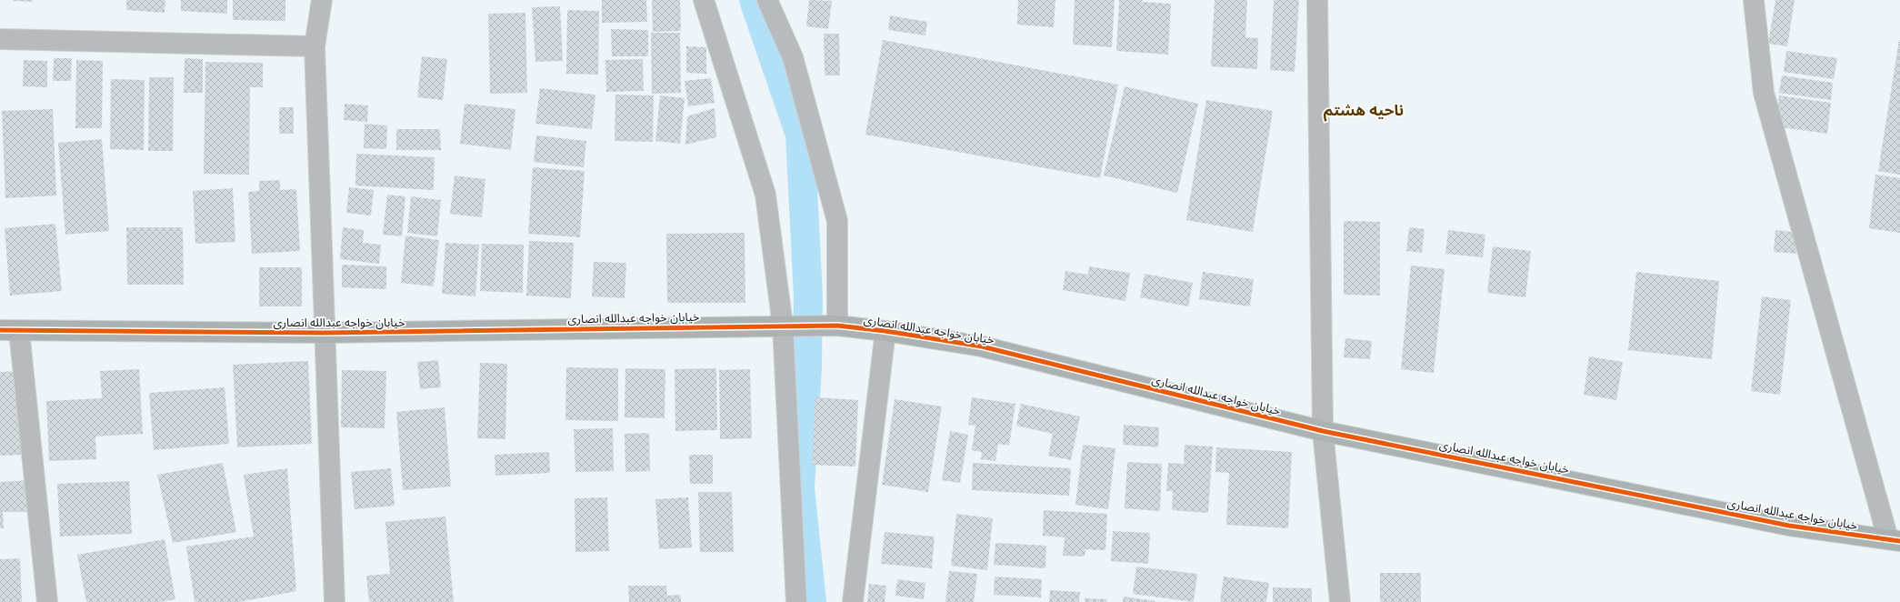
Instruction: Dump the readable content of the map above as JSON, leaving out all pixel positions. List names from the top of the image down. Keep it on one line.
{"streets":{"street":["خیابان خواجه عبدالله انصاری"]},"districts":["ناحیه هشتم"]}
